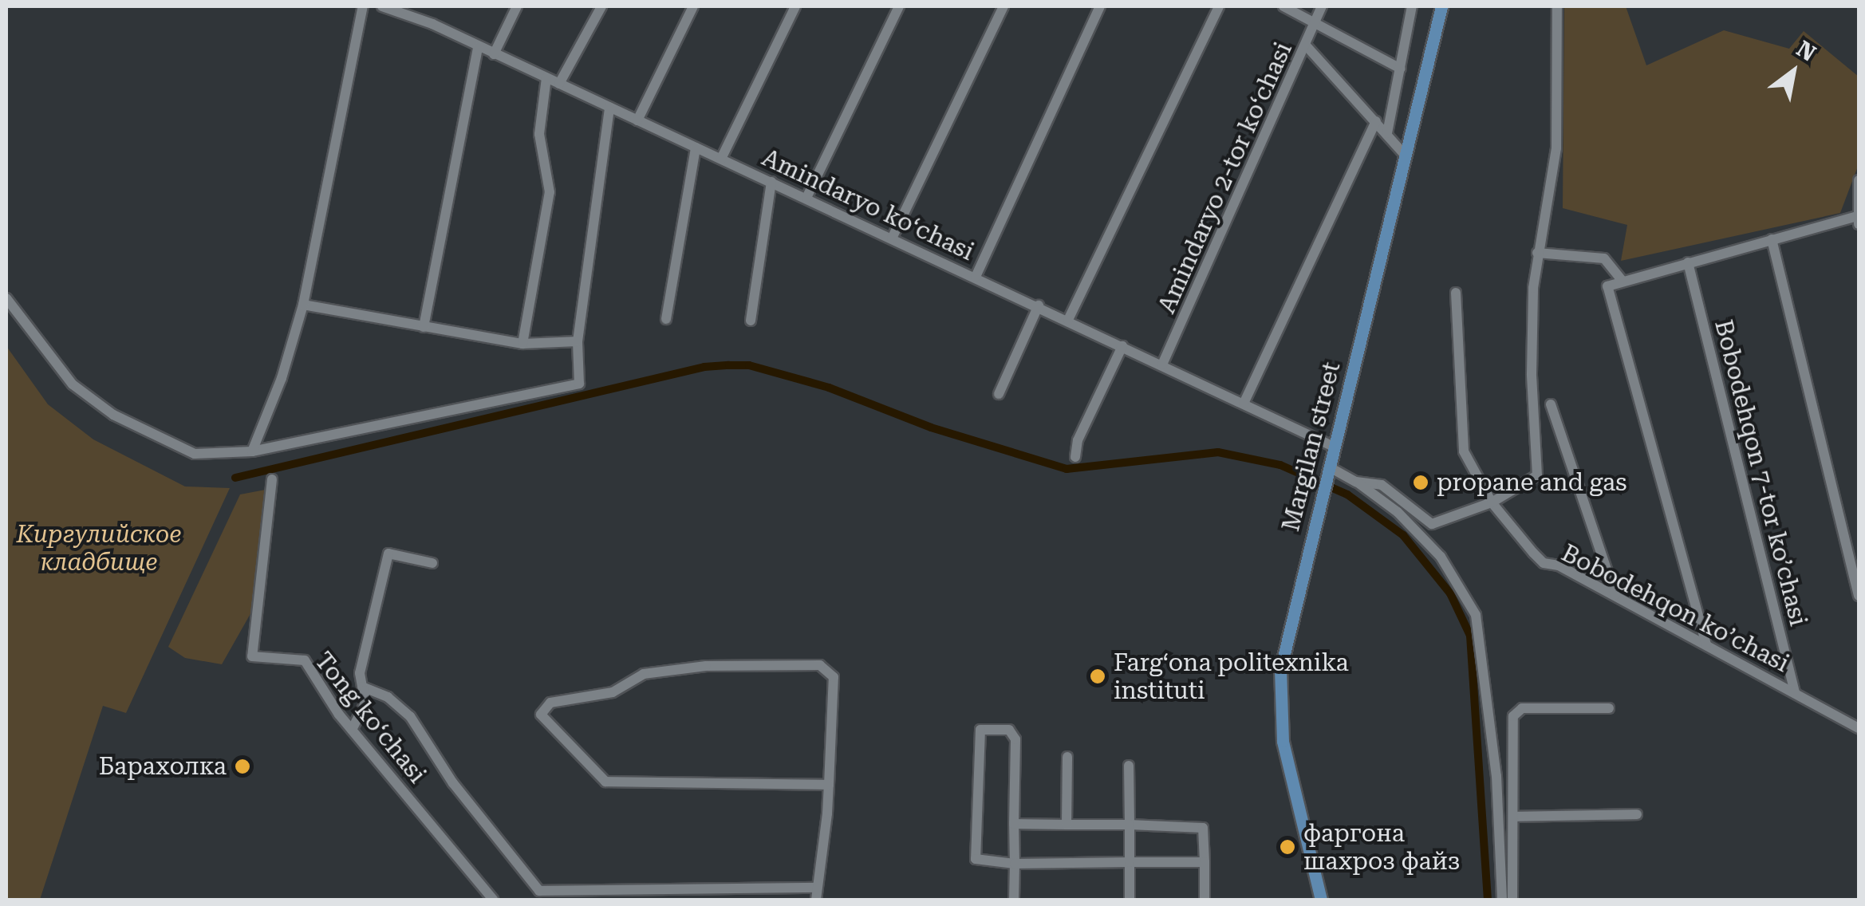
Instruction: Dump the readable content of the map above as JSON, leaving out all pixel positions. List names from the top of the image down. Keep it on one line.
{"streets":{"main road":["Margilan street"],"street":["Amindaryo 2-tor koʻchasi","Amindaryo koʻchasi","Bobodehqon 7-tor koʼchasi","Bobodehqon koʼchasi","Tong koʻchasi"]},"crossings":[["Amindaryo 2-tor koʻchasi","Amindaryo koʻchasi"],["Amindaryo koʻchasi","Margilan street"],["Bobodehqon 7-tor koʼchasi","Bobodehqon koʼchasi"]],"parks":["Киргулийское кладбище"],"places":["propane and gas","Fargʻona politexnika instituti","Барахолка","фаргона шахроз файз"],"north":"top right"}
